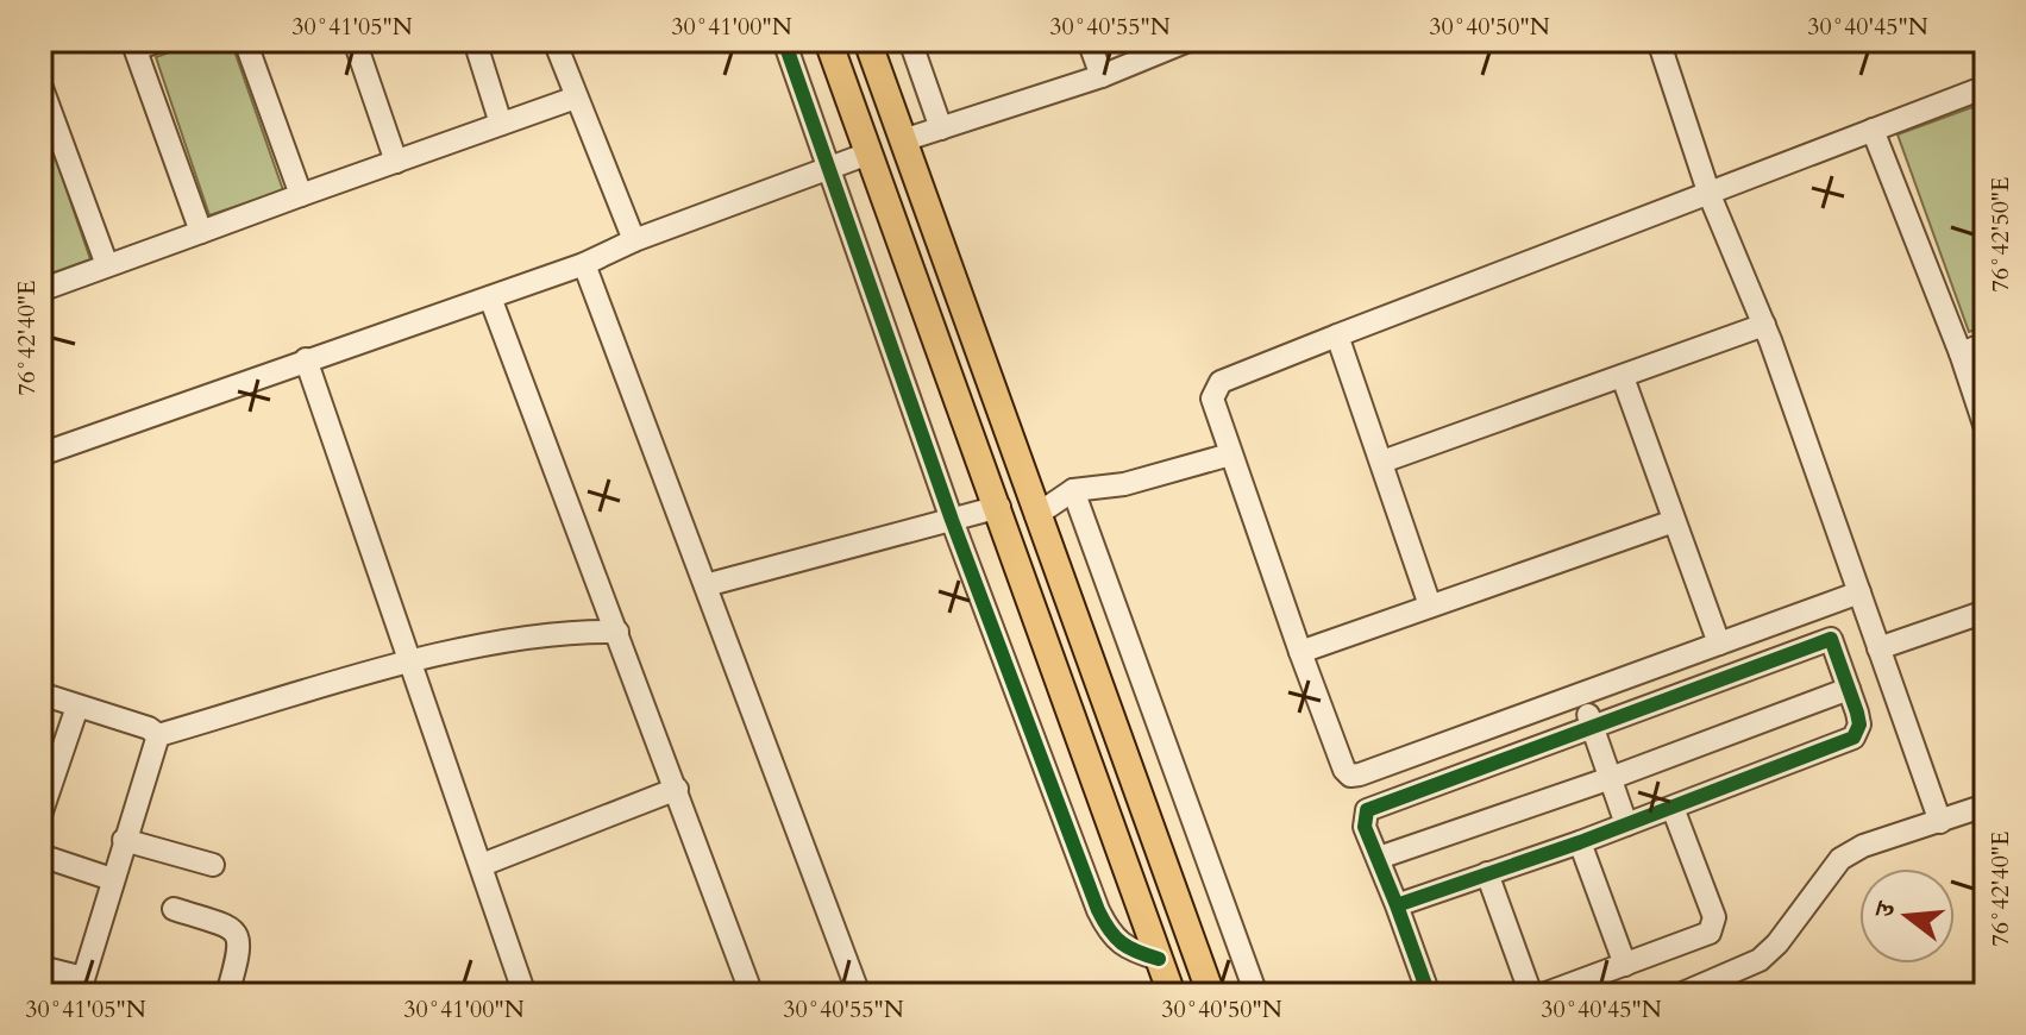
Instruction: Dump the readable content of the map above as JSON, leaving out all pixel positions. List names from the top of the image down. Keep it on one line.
{"north":"left","coordinates":["30°41'05\"N","30°41'00\"N","30°40'55\"N","30°40'50\"N","30°40'45\"N","76°42'50\"E","76°42'40\"E"]}
